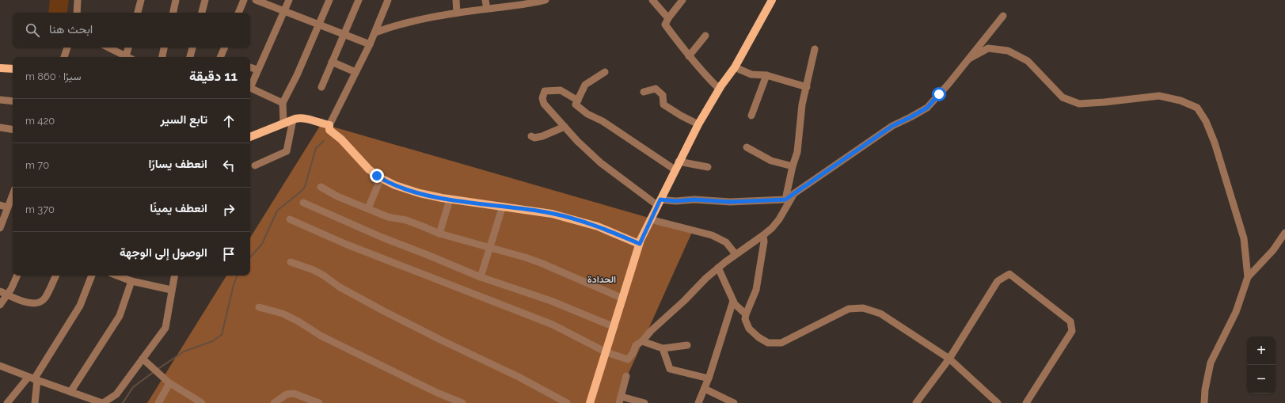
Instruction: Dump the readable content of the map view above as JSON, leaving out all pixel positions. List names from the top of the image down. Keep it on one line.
{"districts":["الحدادة"],"page":{"search":"ابحث هنا","heading":["11 دقيقة","سيرًا · 860 m"],"list":[["تابع السير","420 m"],["انعطف يسارًا","70 m"],["انعطف يمينًا","370 m"],"الوصول إلى الوجهة"],"map_buttons":["+","−"]}}
